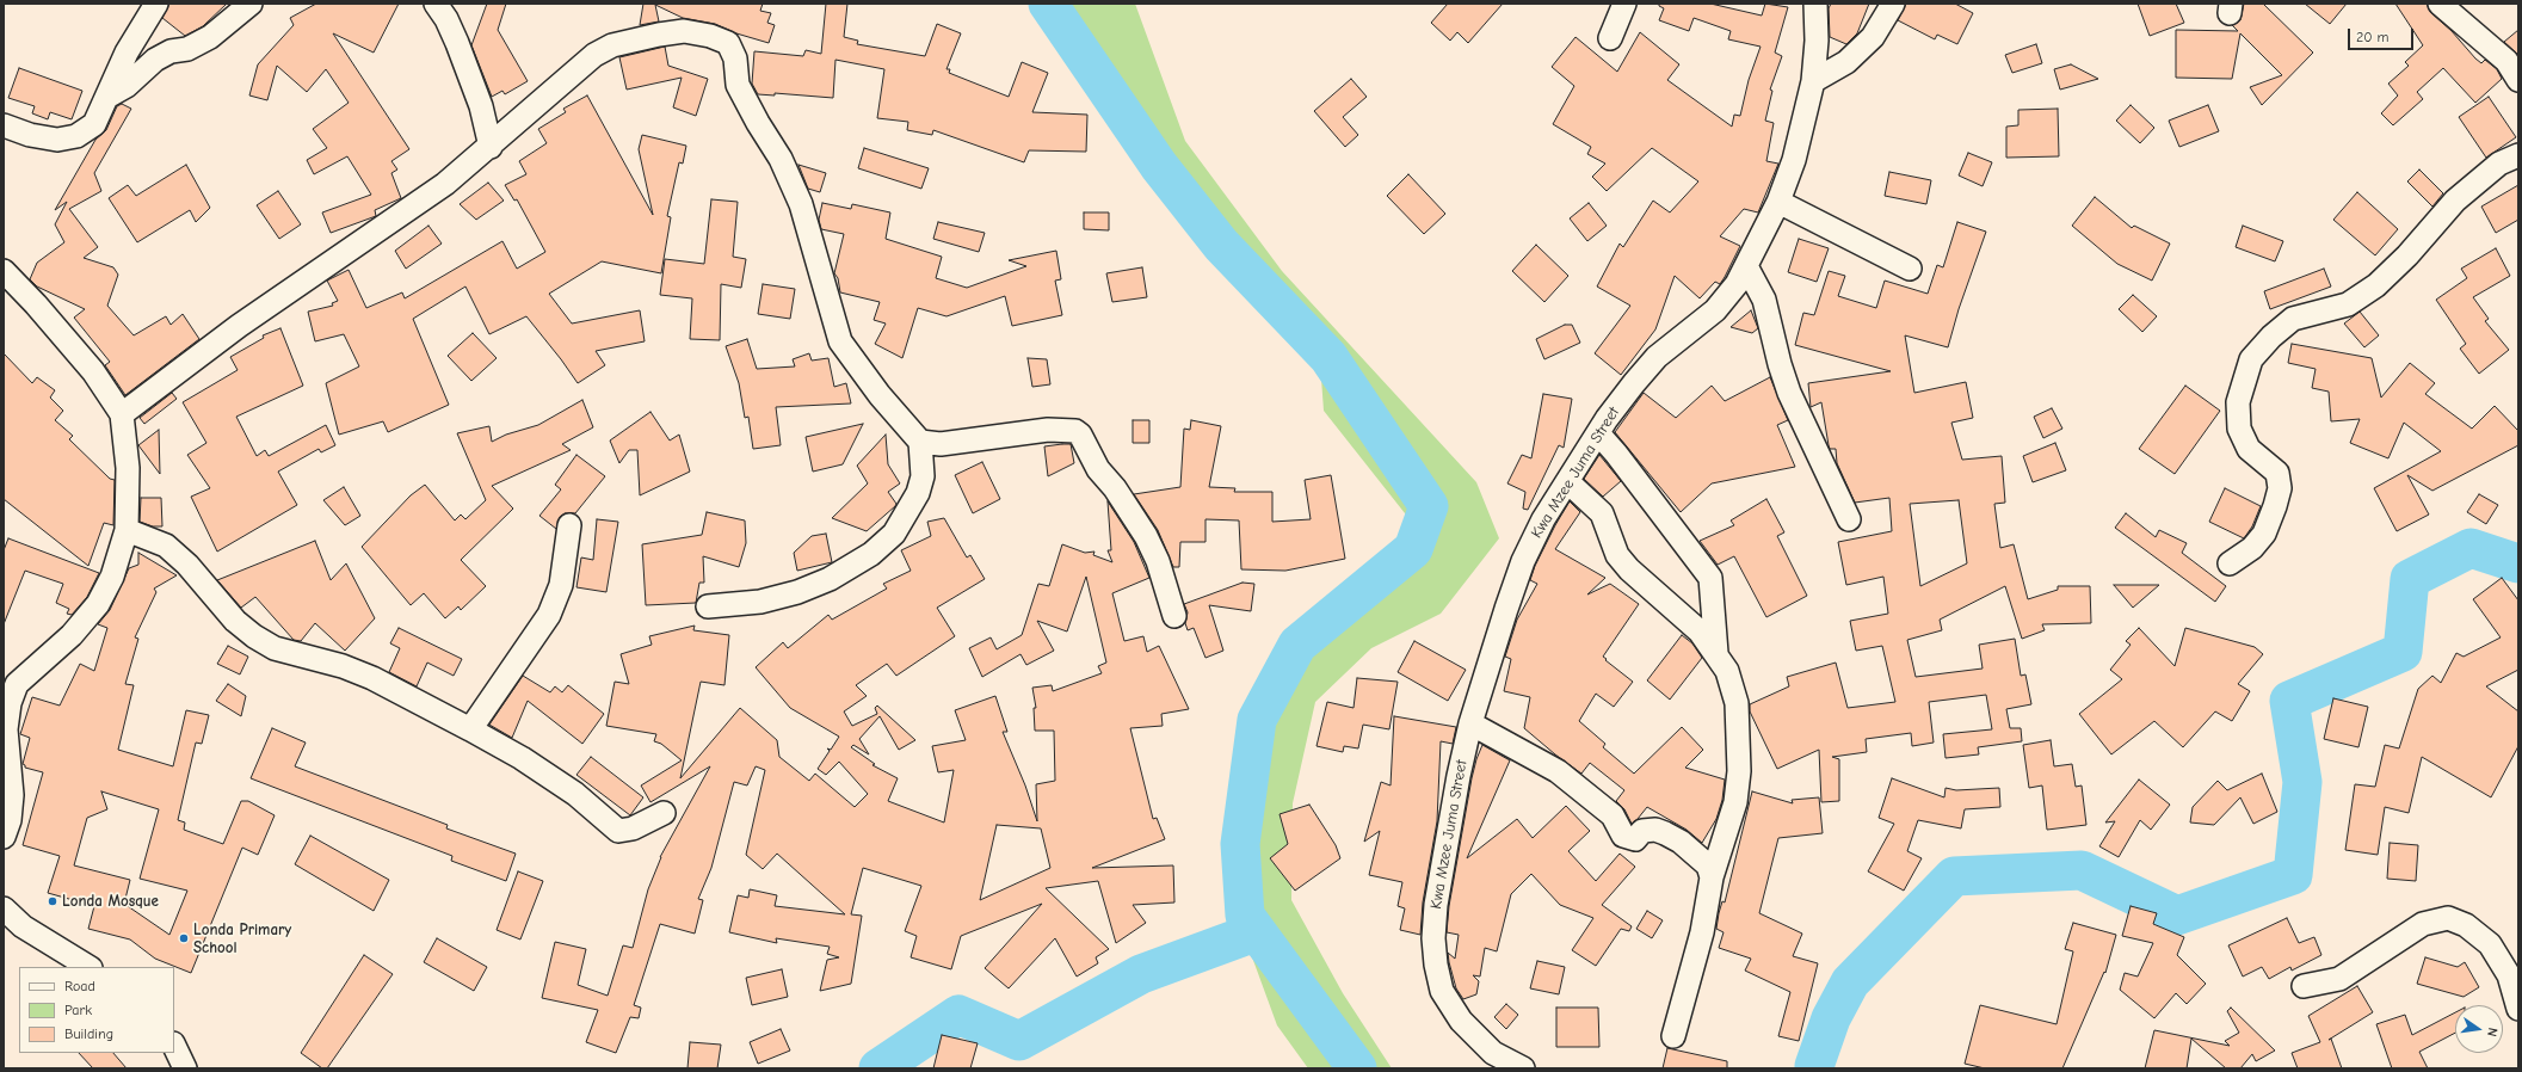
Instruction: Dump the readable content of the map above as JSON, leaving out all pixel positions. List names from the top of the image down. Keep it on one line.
{"streets":{"street":["Kwa Mzee Juma Street"]},"places":["Londa Mosque","Londa Primary School"],"legend":["Road","Park","Building"],"scale_bar":"20 m","north":"right"}
